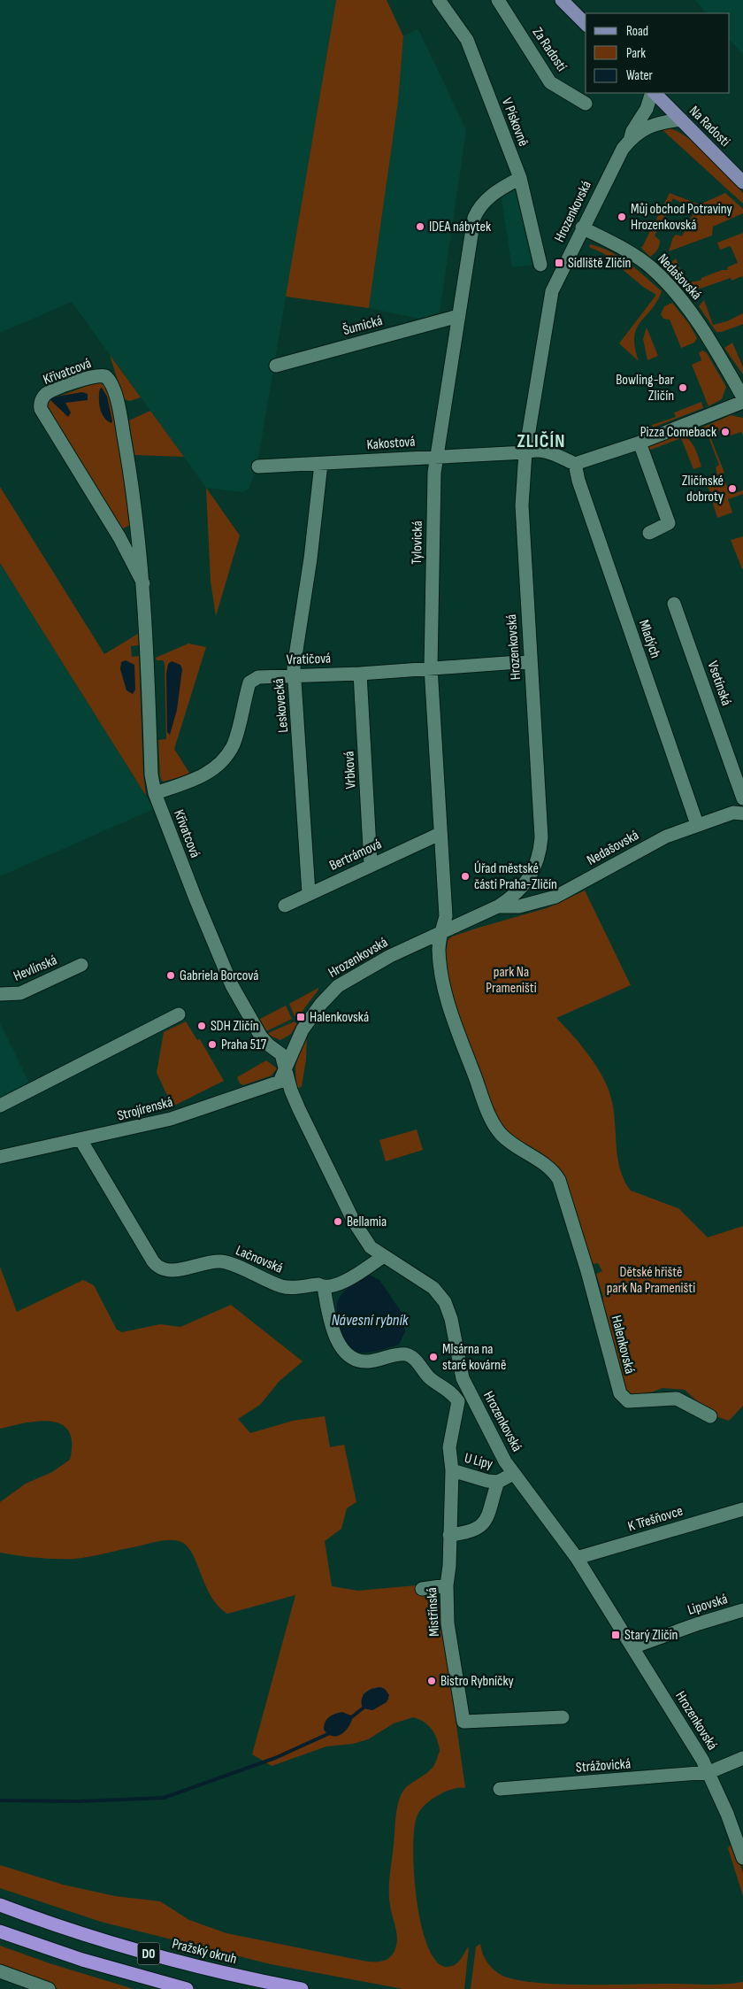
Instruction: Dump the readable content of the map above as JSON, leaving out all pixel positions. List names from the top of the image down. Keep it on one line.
{"streets":{"highway":["Pražský okruh","D0"],"main road":["Na Radosti"],"street":["Za Radostí","V Pískovně","Hrozenkovská","Nedašovská","Šumická","Křivatcová","Kakostová","Tylovická","Mladých","Vratičová","Vsetínská","Leskovecká","Vrbková","Bertrámová","Hevlínská","Strojírenská","Lačnovská","Halenkovská","U Lípy","K Třešňovce","Lipovská","Mistřínská","Strážovická"]},"crossings":[["V Pískovně","Tylovická"],["Na Radosti","Hrozenkovská"],["Hrozenkovská","Nedašovská"],["Hrozenkovská","Křivatcová"],["Hrozenkovská","Kakostová"],["Hrozenkovská","Tylovická"],["Hrozenkovská","Vratičová"],["Hrozenkovská","Strojírenská"],["Hrozenkovská","Lačnovská"],["Hrozenkovská","Halenkovská"],["Hrozenkovská","U Lípy"],["Hrozenkovská","K Třešňovce"],["Hrozenkovská","Lipovská"],["Hrozenkovská","Strážovická"],["Nedašovská","Mladých"],["Šumická","Tylovická"],["Křivatcová","Vratičová"],["Křivatcová","Strojírenská"],["Kakostová","Tylovická"],["Kakostová","Leskovecká"],["Tylovická","Vratičová"],["Tylovická","Bertrámová"],["Tylovická","Halenkovská"],["Vratičová","Leskovecká"],["Vratičová","Vrbková"],["Leskovecká","Bertrámová"],["Vrbková","Bertrámová"],["Strojírenská","Lačnovská"],["U Lípy","Mistřínská"]],"districts":["ZLIČÍN"],"water":["Návesní rybník"],"parks":["park Na Prameništi","Dětské hřiště park Na Prameništi"],"places":{"other":["Můj obchod Potraviny Hrozenkovská","IDEA nábytek","Bowling-bar Zličín","Pizza Comeback","Zličínské dobroty","Úřad městské části Praha-Zličín","Gabriela Borcová","SDH Zličín","Praha 517","Bellamia","Mlsárna na staré kovárně","Bistro Rybníčky"],"transit":["Sídliště Zličín","Halenkovská","Starý Zličín"]},"legend":["Road","Park","Water"]}
